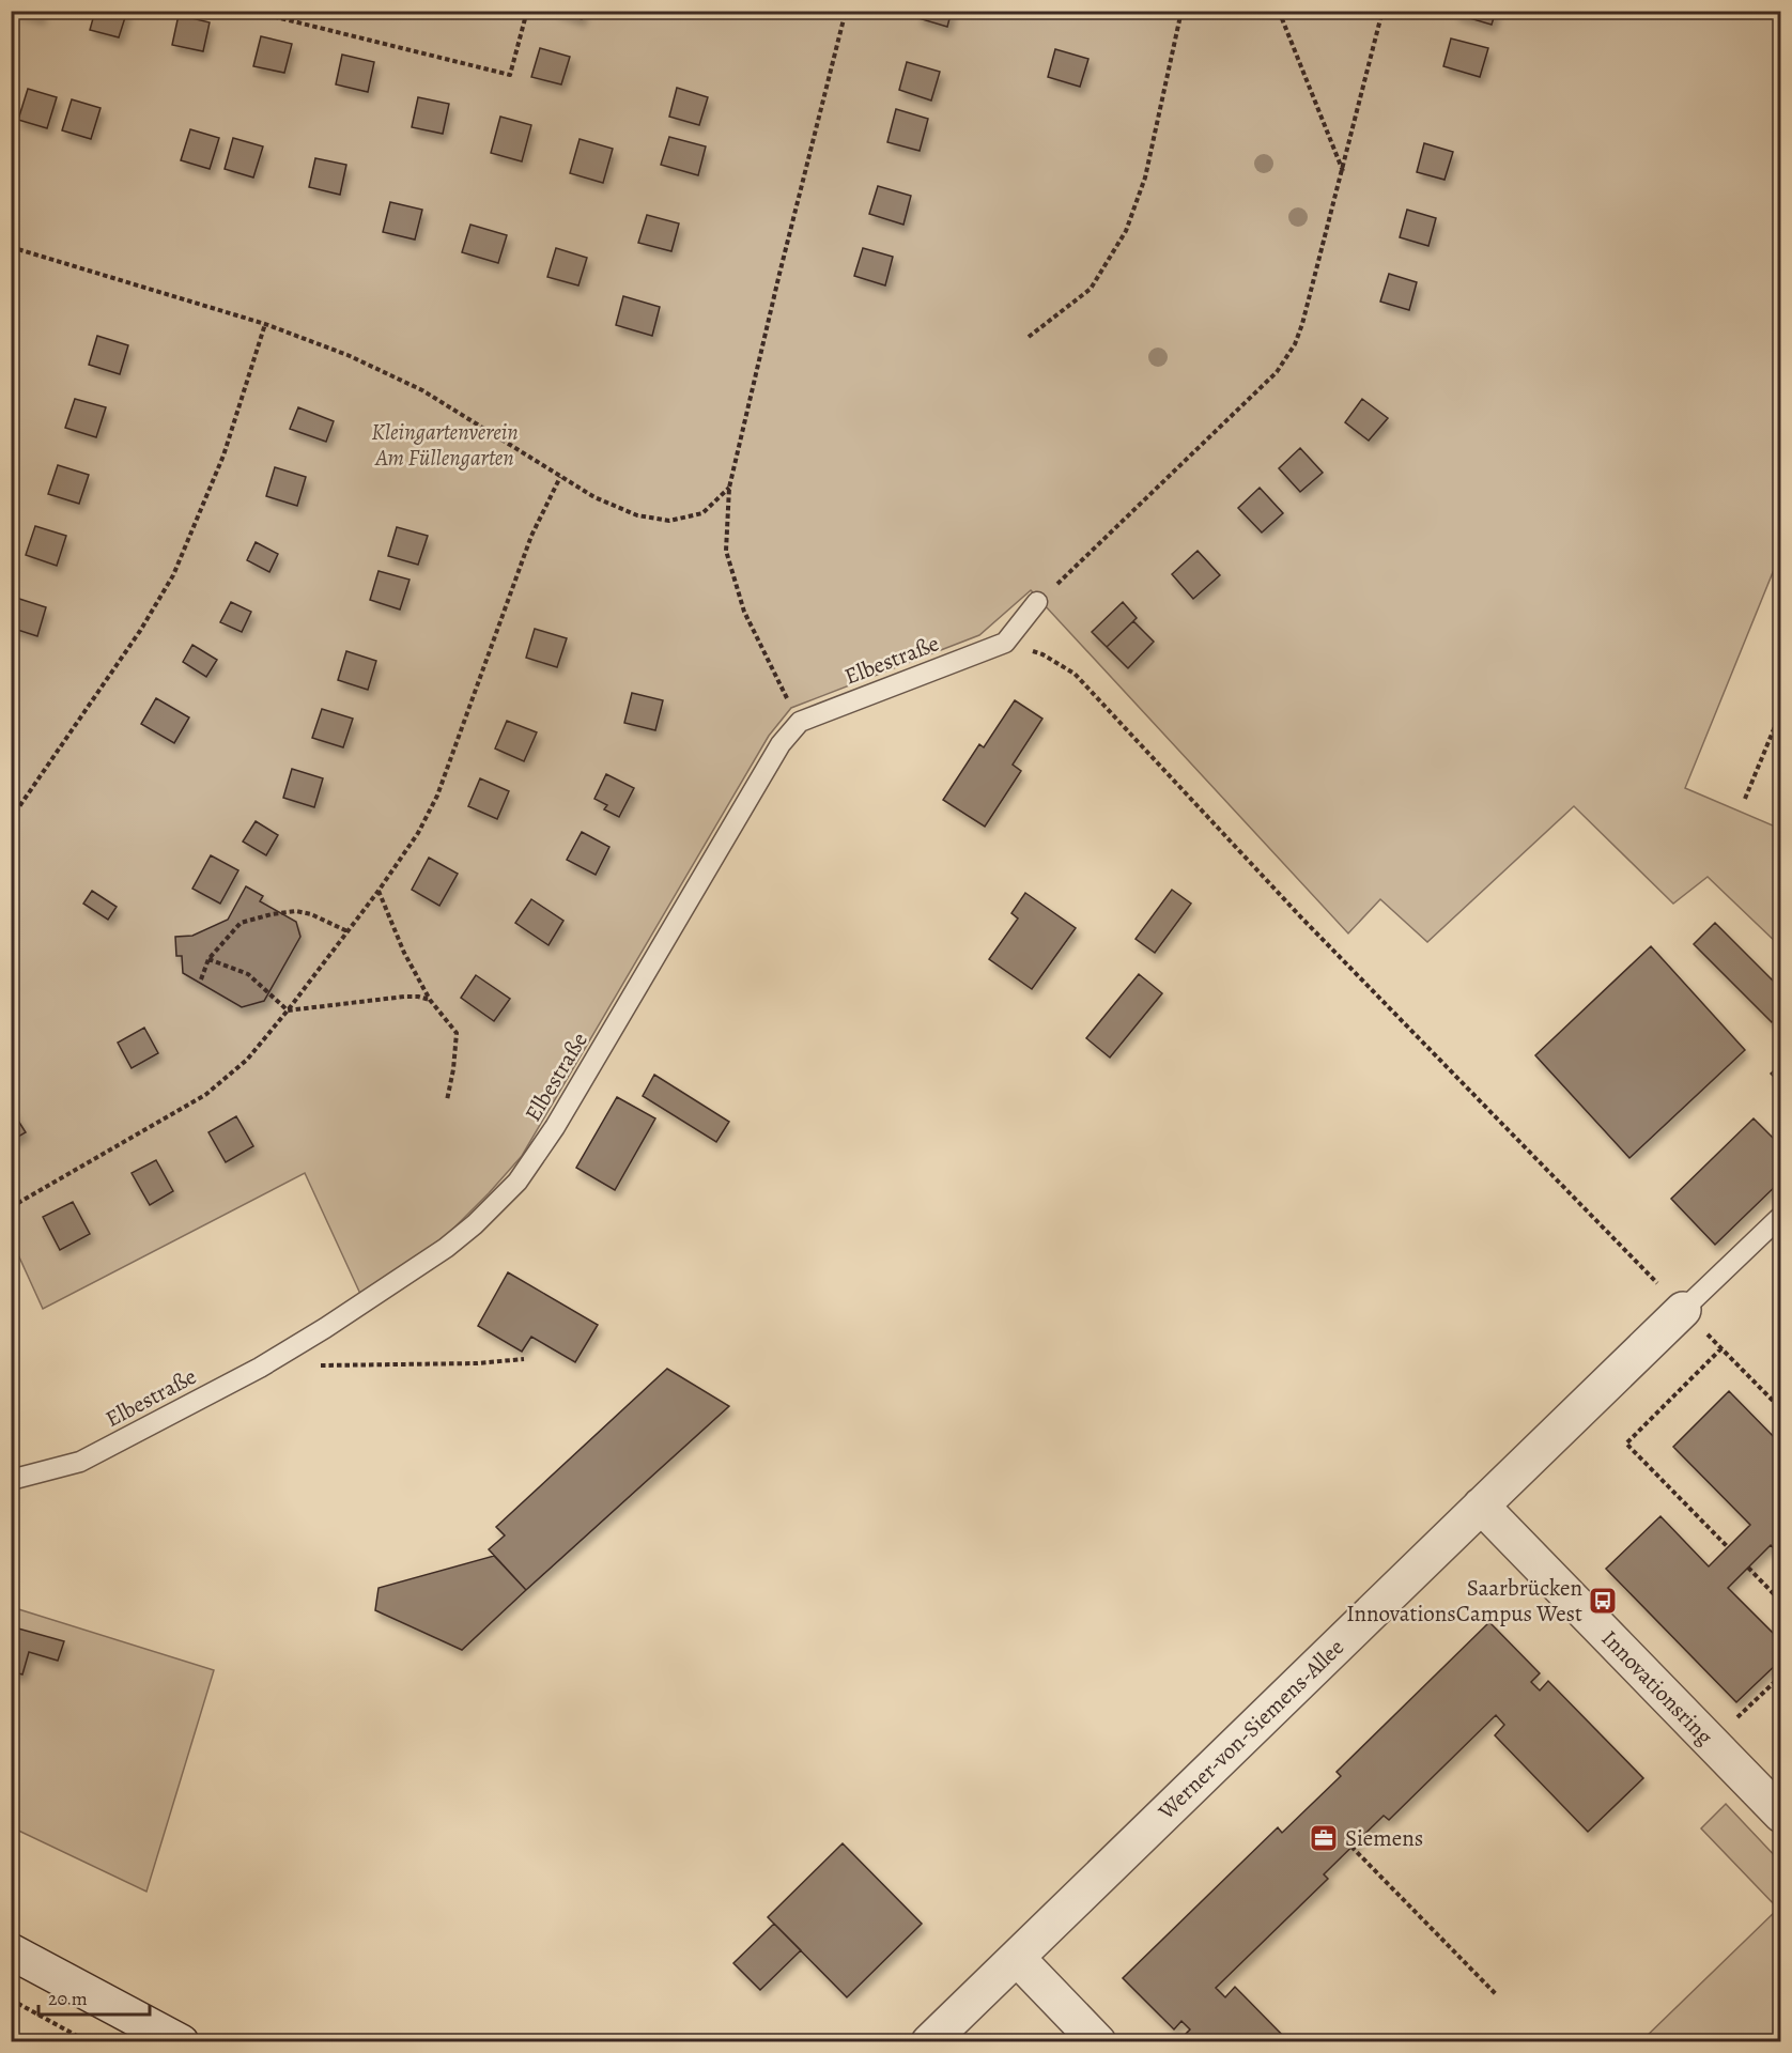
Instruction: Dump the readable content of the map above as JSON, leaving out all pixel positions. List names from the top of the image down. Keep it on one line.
{"streets":{"street":["Innovationsring","Werner-von-Siemens-Allee"],"lane":["Elbestraße"]},"crossings":[["Innovationsring","Werner-von-Siemens-Allee"]],"parks":["Kleingartenverein Am Füllengarten"],"places":{"bus stop":["Saarbrücken InnovationsCampus West"],"office":["Siemens"]},"scale_bar":"20 m"}
